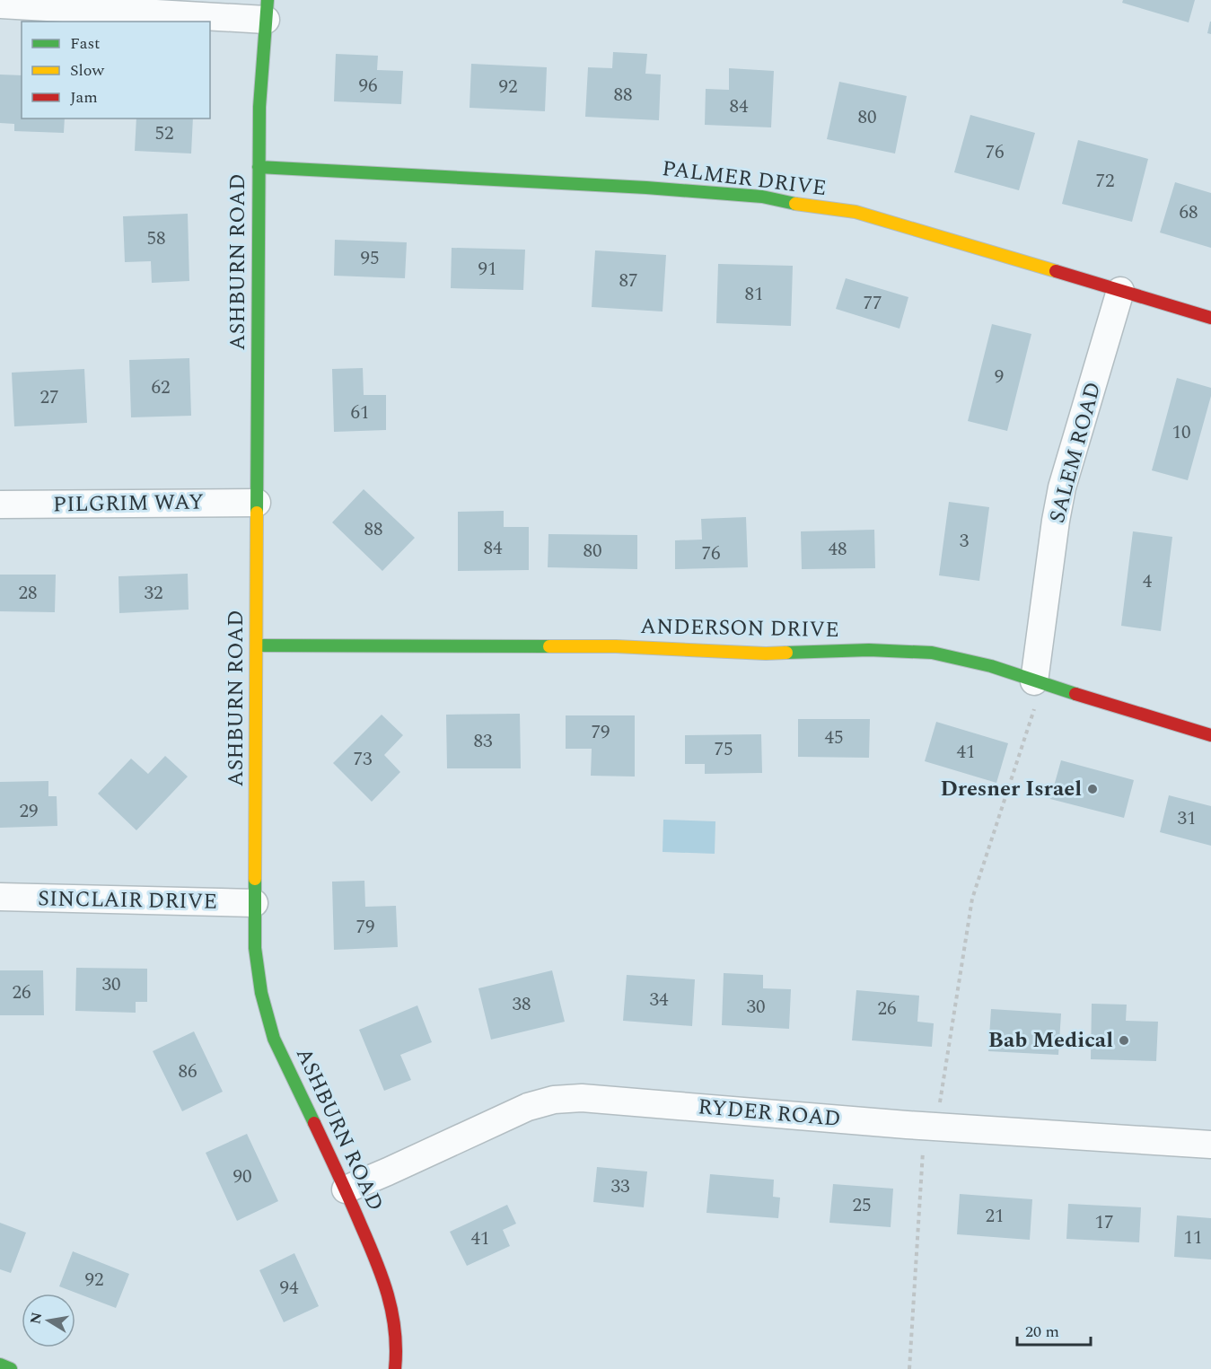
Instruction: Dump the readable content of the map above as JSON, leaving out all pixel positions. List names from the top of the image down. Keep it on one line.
{"streets":{"street":["PALMER DRIVE","ASHBURN ROAD","SALEM ROAD","PILGRIM WAY","ANDERSON DRIVE","SINCLAIR DRIVE","RYDER ROAD"]},"crossings":[["PALMER DRIVE","ASHBURN ROAD"],["PALMER DRIVE","SALEM ROAD"],["ASHBURN ROAD","PILGRIM WAY"],["ASHBURN ROAD","ANDERSON DRIVE"],["ASHBURN ROAD","SINCLAIR DRIVE"],["ASHBURN ROAD","RYDER ROAD"],["SALEM ROAD","ANDERSON DRIVE"]],"places":["Dresner Israel","Bab Medical"],"house_numbers":["96","92","88","84","80","52","76","72","68","58","95","91","87","81","77","9","62","27","61","10","88","3","84","48","80","76","4","28","32","79","45","83","75","41","73","29","31","79","30","26","34","38","30","26","86","90","33","25","21","17","11","41","92","94"],"legend":["Fast","Slow","Jam"],"scale_bar":"20 m","north":"left"}
